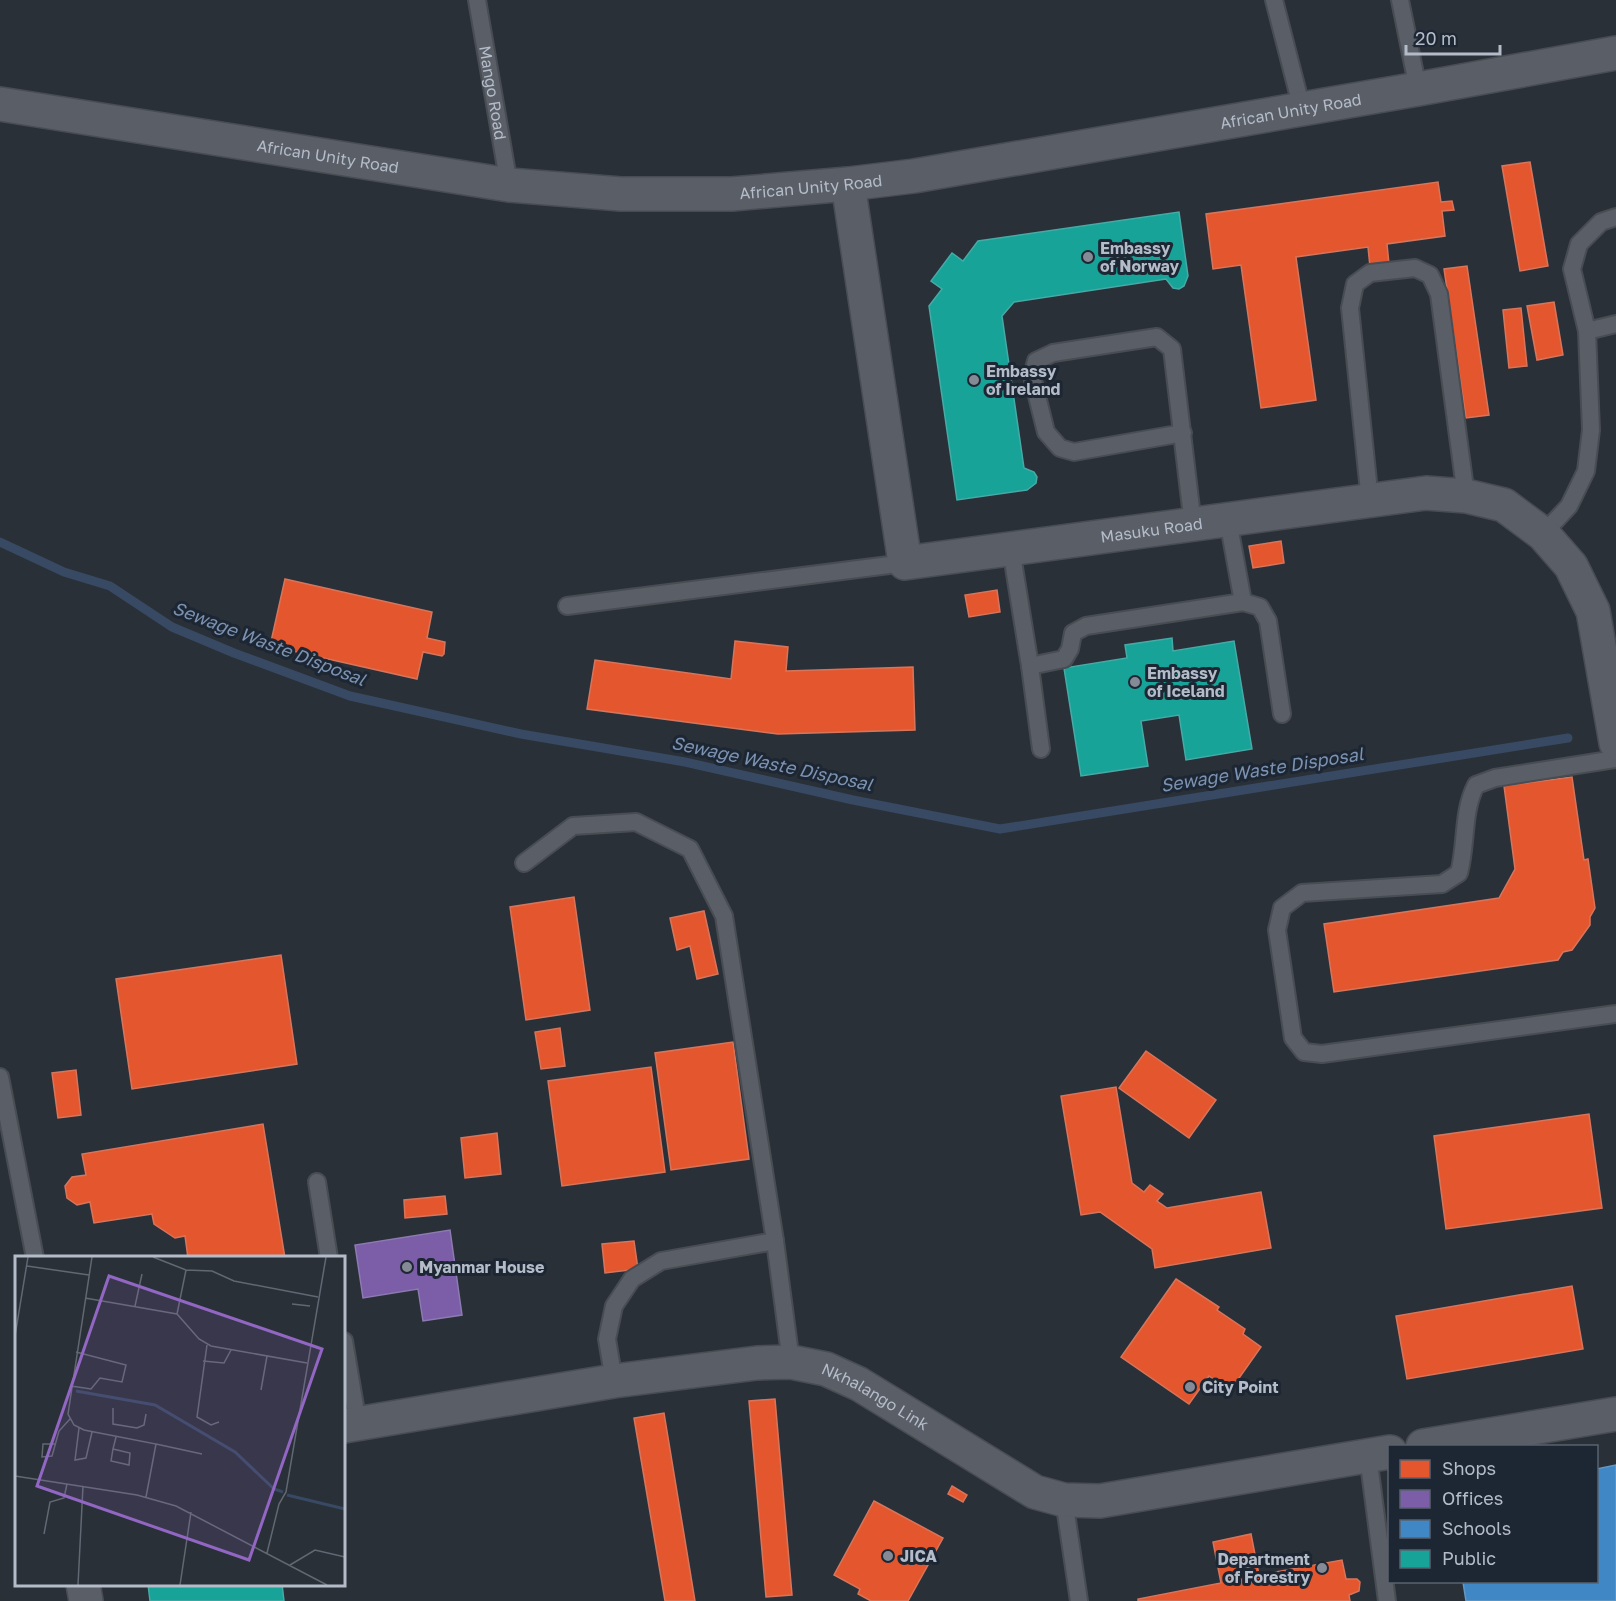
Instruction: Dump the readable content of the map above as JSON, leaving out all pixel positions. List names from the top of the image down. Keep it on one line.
{"streets":{"street":["African Unity Road","Masuku Road","Nkhalango Link"],"lane":["Mango Road"]},"crossings":[["Mango Road","African Unity Road"]],"water":["Sewage Waste Disposal"],"places":["Embassy of Norway","Embassy of Ireland","Embassy of Iceland","Myanmar House","City Point","JICA","Department of Forestry"],"legend":["Shops","Offices","Schools","Public"],"scale_bar":"20 m"}
